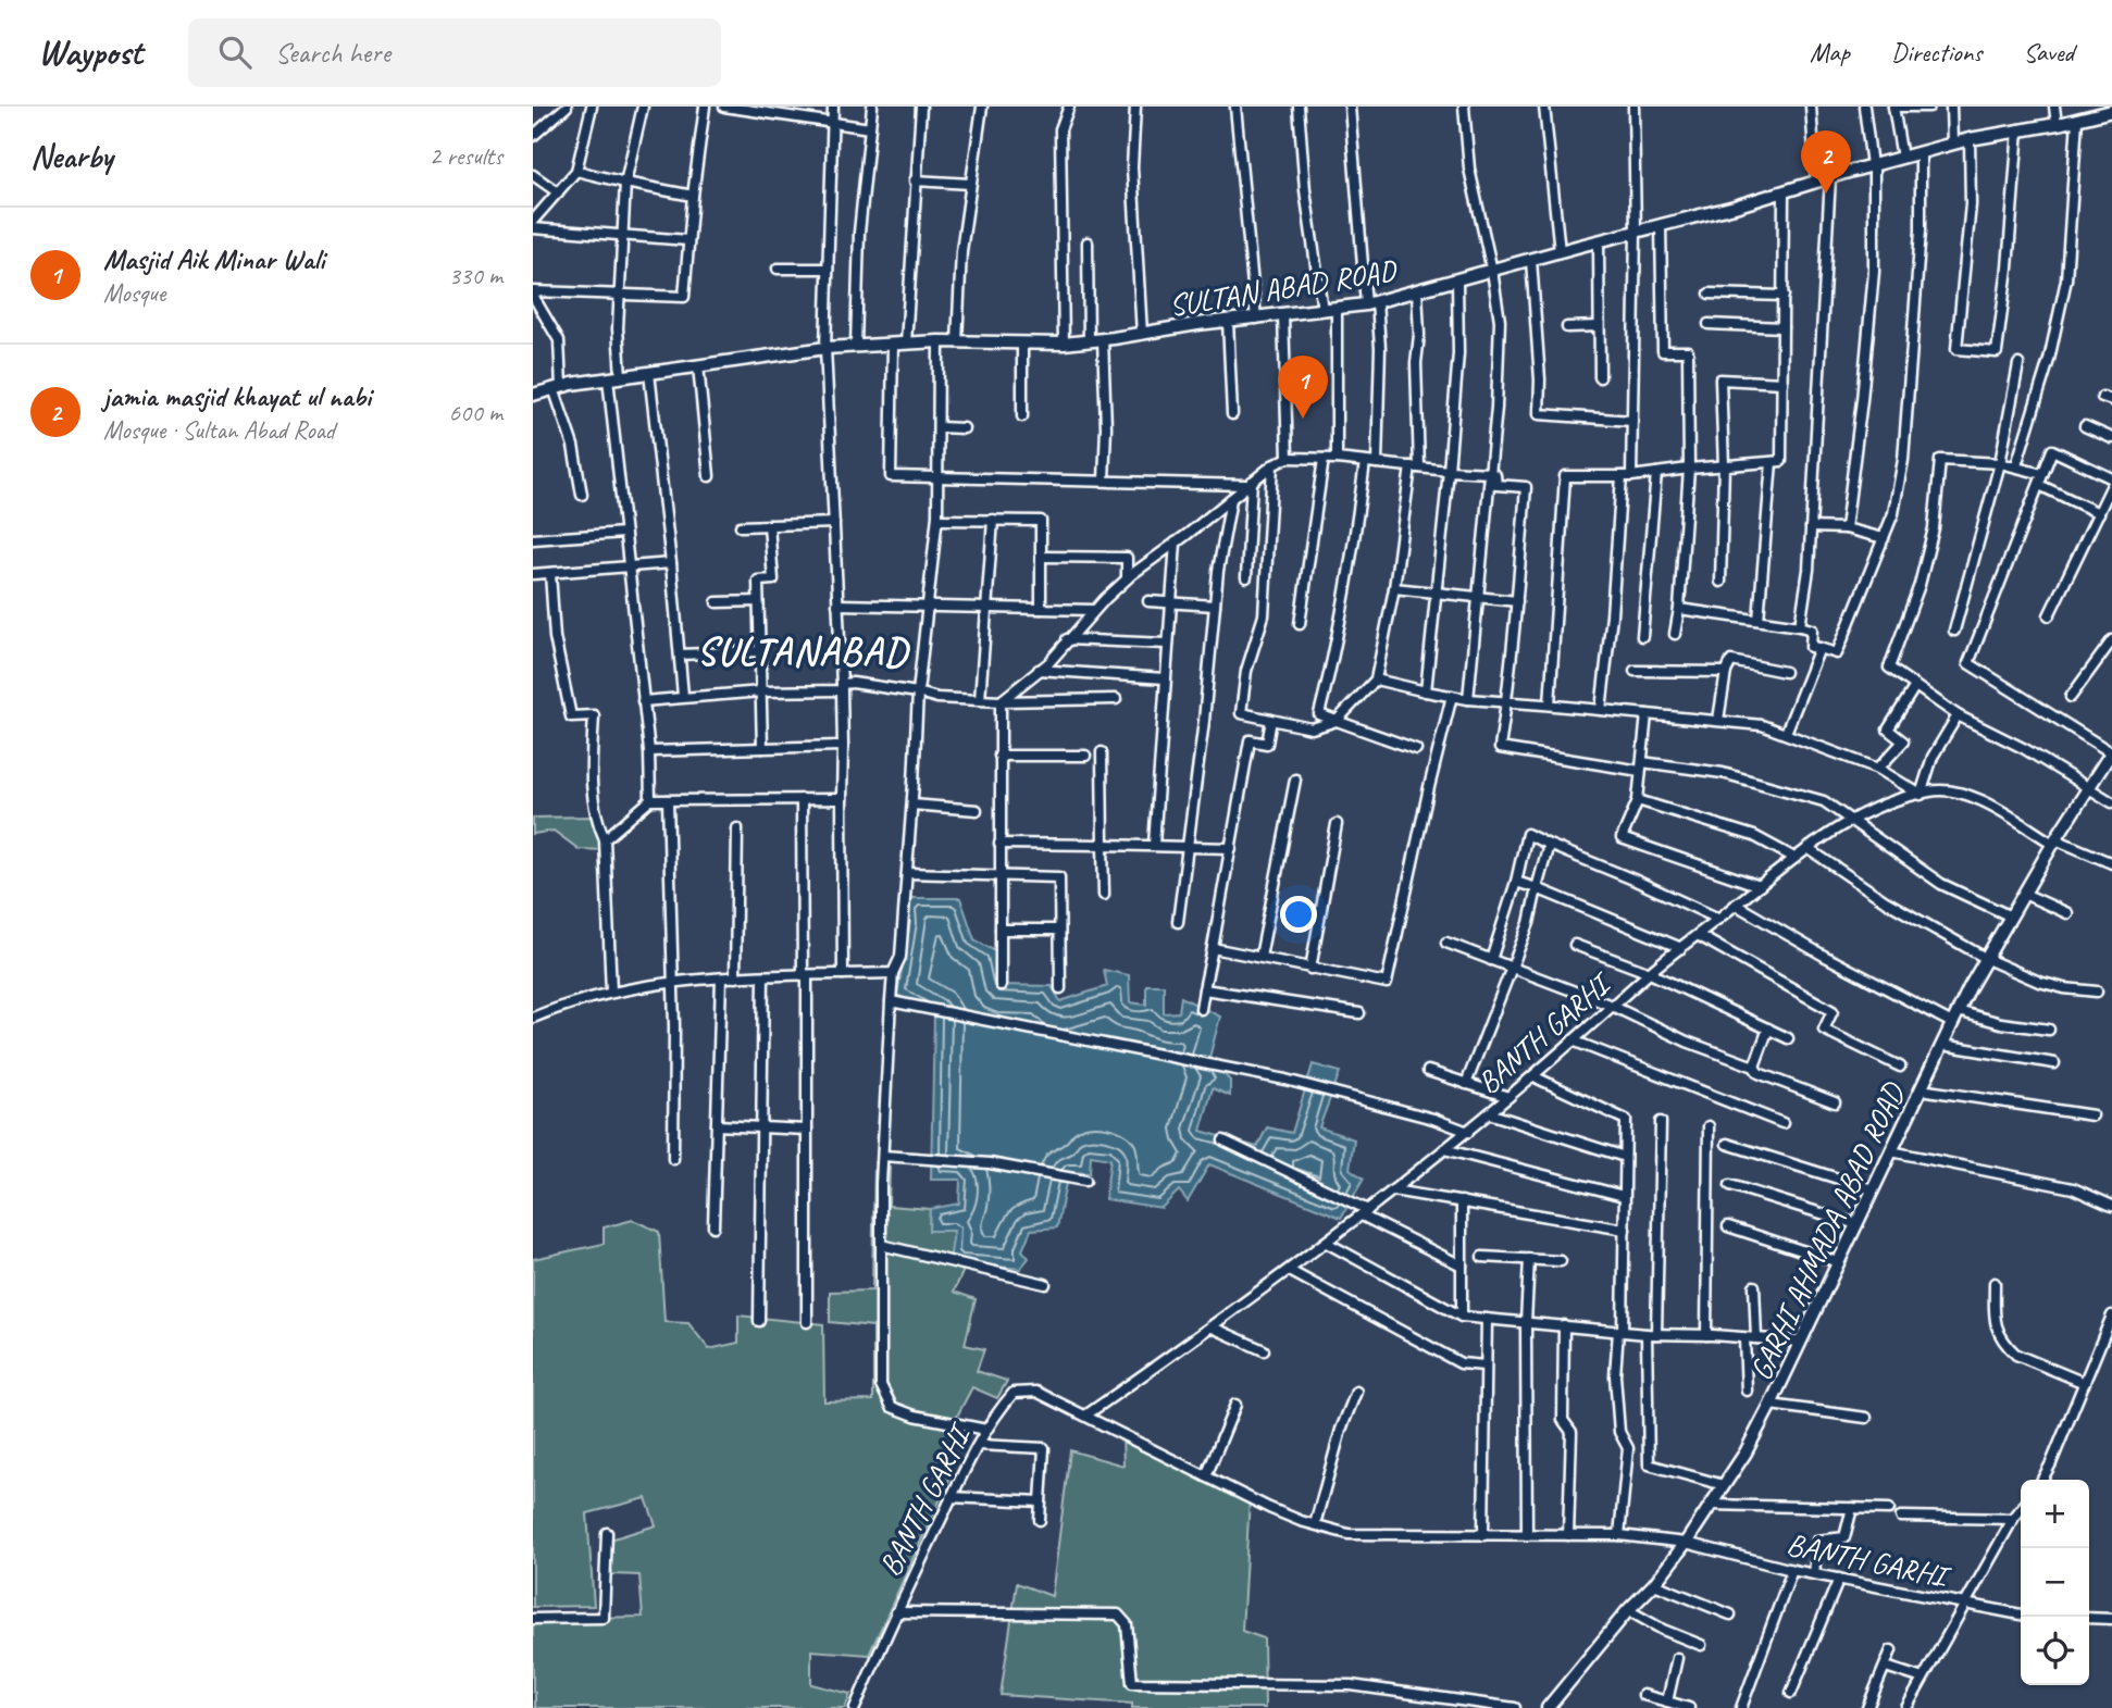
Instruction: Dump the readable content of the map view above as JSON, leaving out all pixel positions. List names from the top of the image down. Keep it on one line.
{"streets":{"street":["SULTAN ABAD ROAD","BANTH GARHI","GARHI AHMADA ABAD ROAD"]},"crossings":[["BANTH GARHI","GARHI AHMADA ABAD ROAD"]],"districts":["SULTANABAD"],"page":{"header":"Waypost","search":"Search here","nav":["Map","Directions","Saved"],"heading":["Nearby","2 results"],"pins":["2","1"],"list":[{"mark":"1","name":"Masjid Aik Minar Wali","note":"Mosque","value":"330 m"},{"mark":"2","name":"jamia masjid khayat ul nabi","note":"Mosque · Sultan Abad Road","value":"600 m"}],"map_buttons":["+","−"]}}
